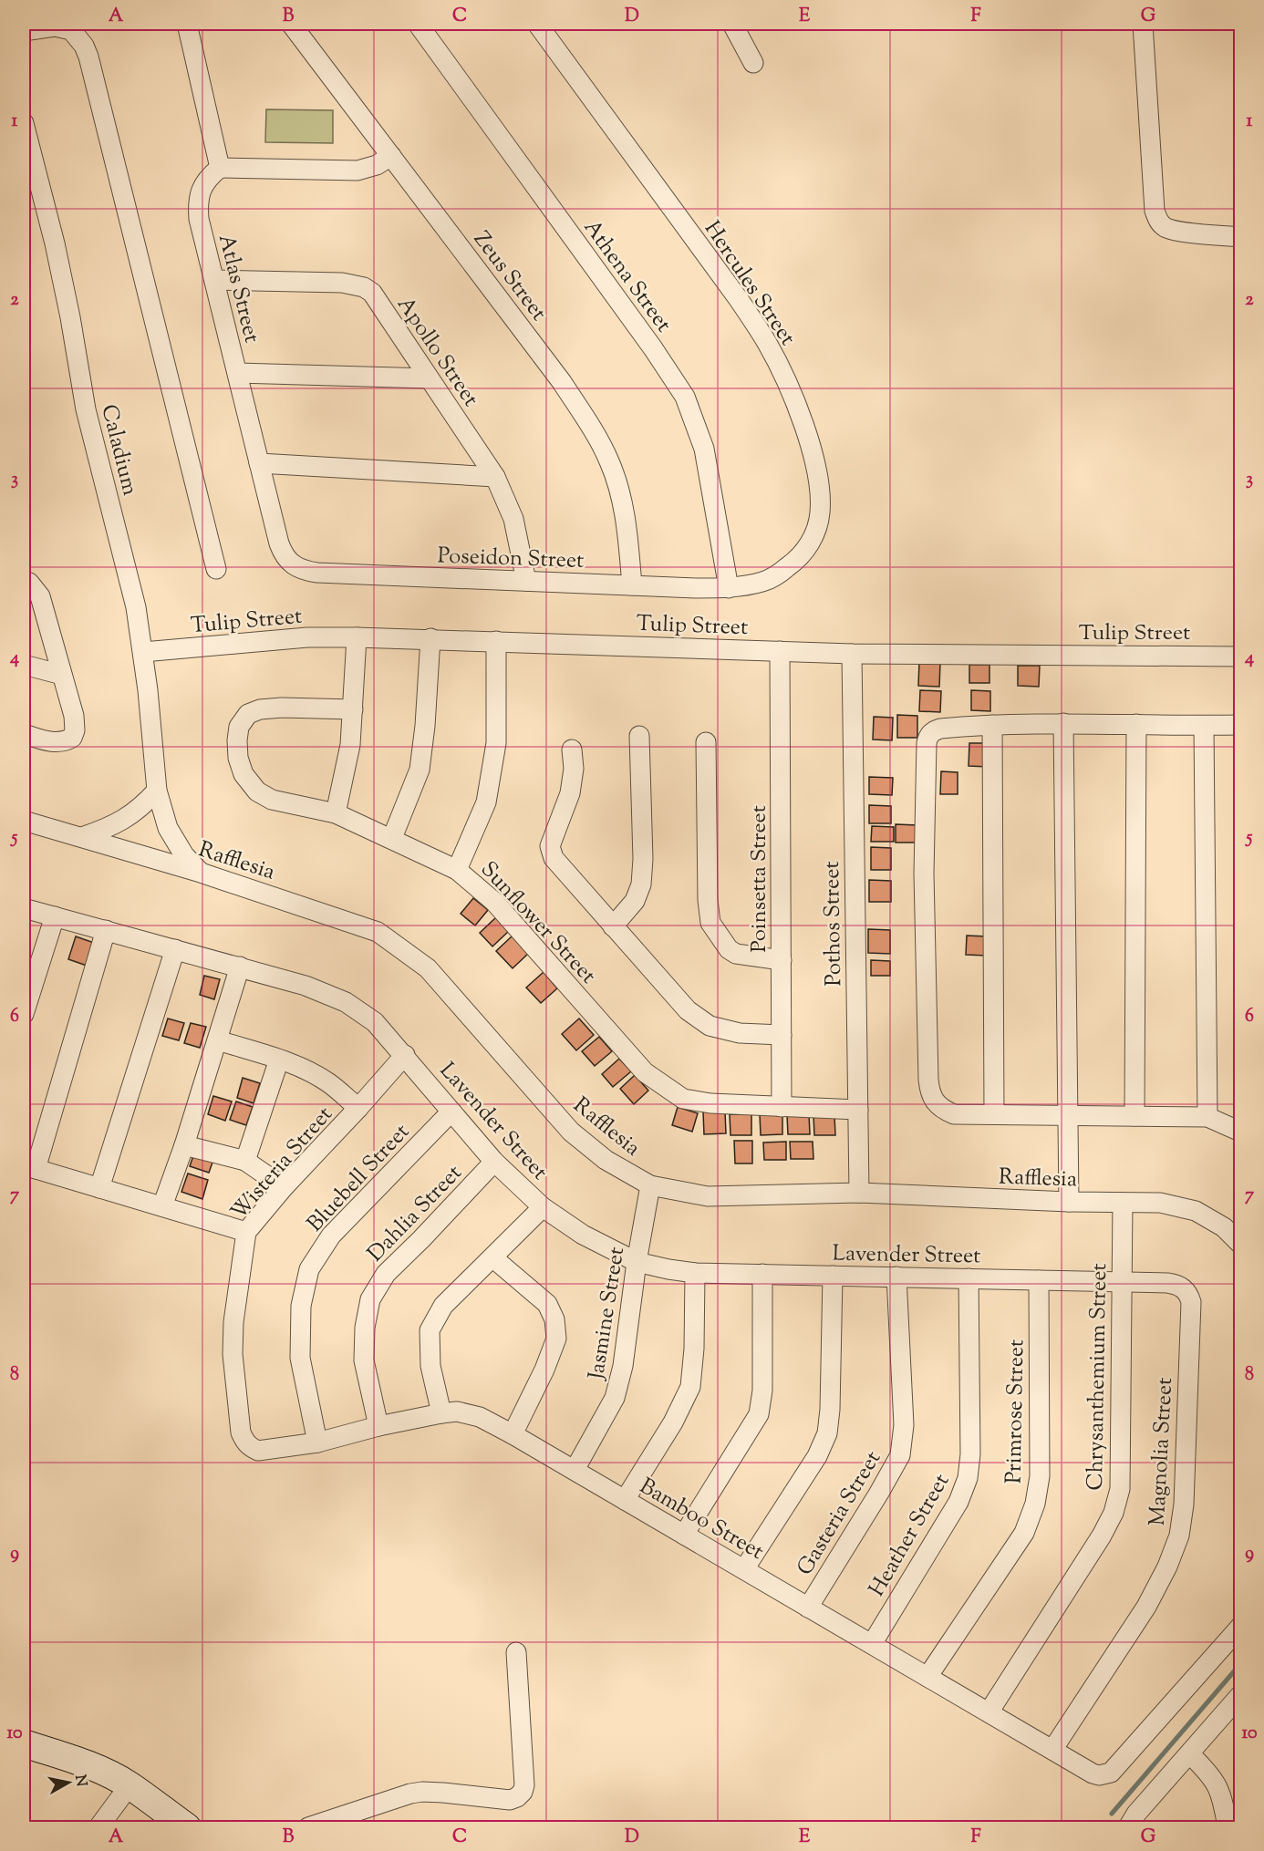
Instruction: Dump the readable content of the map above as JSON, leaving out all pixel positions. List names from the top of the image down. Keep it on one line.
{"streets":{"street":["Zeus Street","Athena Street","Hercules Street","Atlas Street","Apollo Street","Caladium","Poseidon Street","Tulip Street","Rafflesia","Poinsetta Street","Sunflower Street","Pothos Street","Lavender Street","Wisteria Street","Bluebell Street","Dahlia Street","Jasmine Street","Chrysanthemium Street","Primrose Street","Magnolia Street","Gasteria Street","Bamboo Street","Heather Street"]},"crossings":[["Zeus Street","Poseidon Street"],["Athena Street","Hercules Street"],["Athena Street","Poseidon Street"],["Hercules Street","Poseidon Street"],["Atlas Street","Apollo Street"],["Atlas Street","Poseidon Street"],["Apollo Street","Poseidon Street"],["Caladium","Tulip Street"],["Caladium","Rafflesia"],["Tulip Street","Poinsetta Street"],["Tulip Street","Pothos Street"],["Rafflesia","Pothos Street"],["Rafflesia","Jasmine Street"],["Rafflesia","Chrysanthemium Street"],["Poinsetta Street","Sunflower Street"],["Sunflower Street","Pothos Street"],["Lavender Street","Wisteria Street"],["Lavender Street","Bluebell Street"],["Lavender Street","Dahlia Street"],["Lavender Street","Jasmine Street"],["Lavender Street","Chrysanthemium Street"],["Lavender Street","Primrose Street"],["Lavender Street","Magnolia Street"],["Lavender Street","Gasteria Street"],["Lavender Street","Heather Street"],["Wisteria Street","Bamboo Street"],["Bluebell Street","Bamboo Street"],["Dahlia Street","Bamboo Street"],["Jasmine Street","Bamboo Street"],["Chrysanthemium Street","Bamboo Street"],["Primrose Street","Bamboo Street"],["Magnolia Street","Bamboo Street"],["Gasteria Street","Bamboo Street"],["Bamboo Street","Heather Street"]],"north":"right","grid":{"columns":["A","B","C","D","E","F","G"],"rows":["1","2","3","4","5","6","7","8","9","10"]}}
